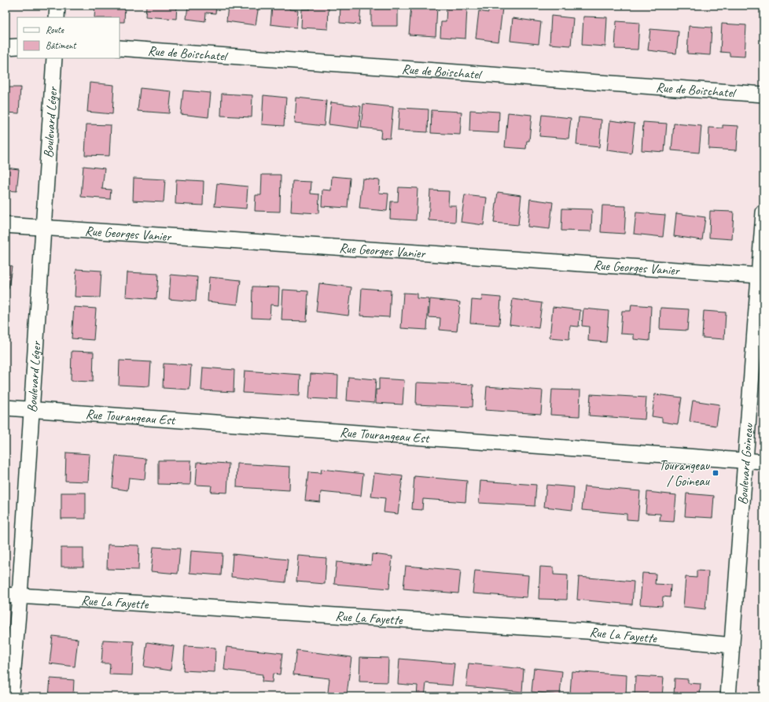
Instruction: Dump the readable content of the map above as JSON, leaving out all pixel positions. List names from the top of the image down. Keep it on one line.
{"streets":{"street":["Rue de Boischatel","Boulevard Léger","Rue Georges Vanier","Rue Tourangeau Est","Boulevard Goineau","Rue La Fayette"]},"crossings":[["Boulevard Léger","Rue Georges Vanier"],["Boulevard Léger","Rue Tourangeau Est"],["Boulevard Léger","Rue La Fayette"],["Rue Georges Vanier","Boulevard Goineau"],["Rue Tourangeau Est","Boulevard Goineau"],["Boulevard Goineau","Rue La Fayette"]],"places":{"transit":["Tourangeau / Goineau"]},"legend":["Route","Bâtiment"]}
